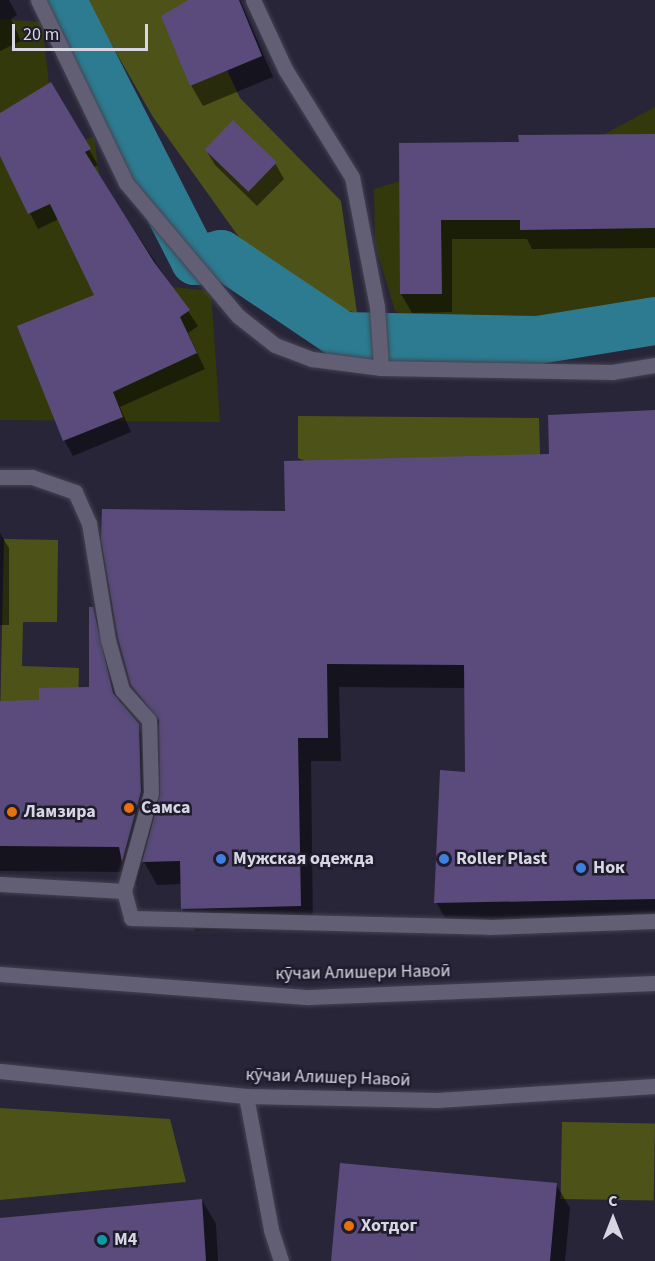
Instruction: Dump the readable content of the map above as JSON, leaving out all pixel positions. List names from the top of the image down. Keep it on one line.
{"streets":{"street":["кӯчаи Алишери Навоӣ","кӯчаи Алишер Навоӣ"]},"places":["Самса","Ламзира","Мужская одежда","Roller Plast","Нок","Хотдог","М4"],"scale_bar":"20 m","north":"top"}
